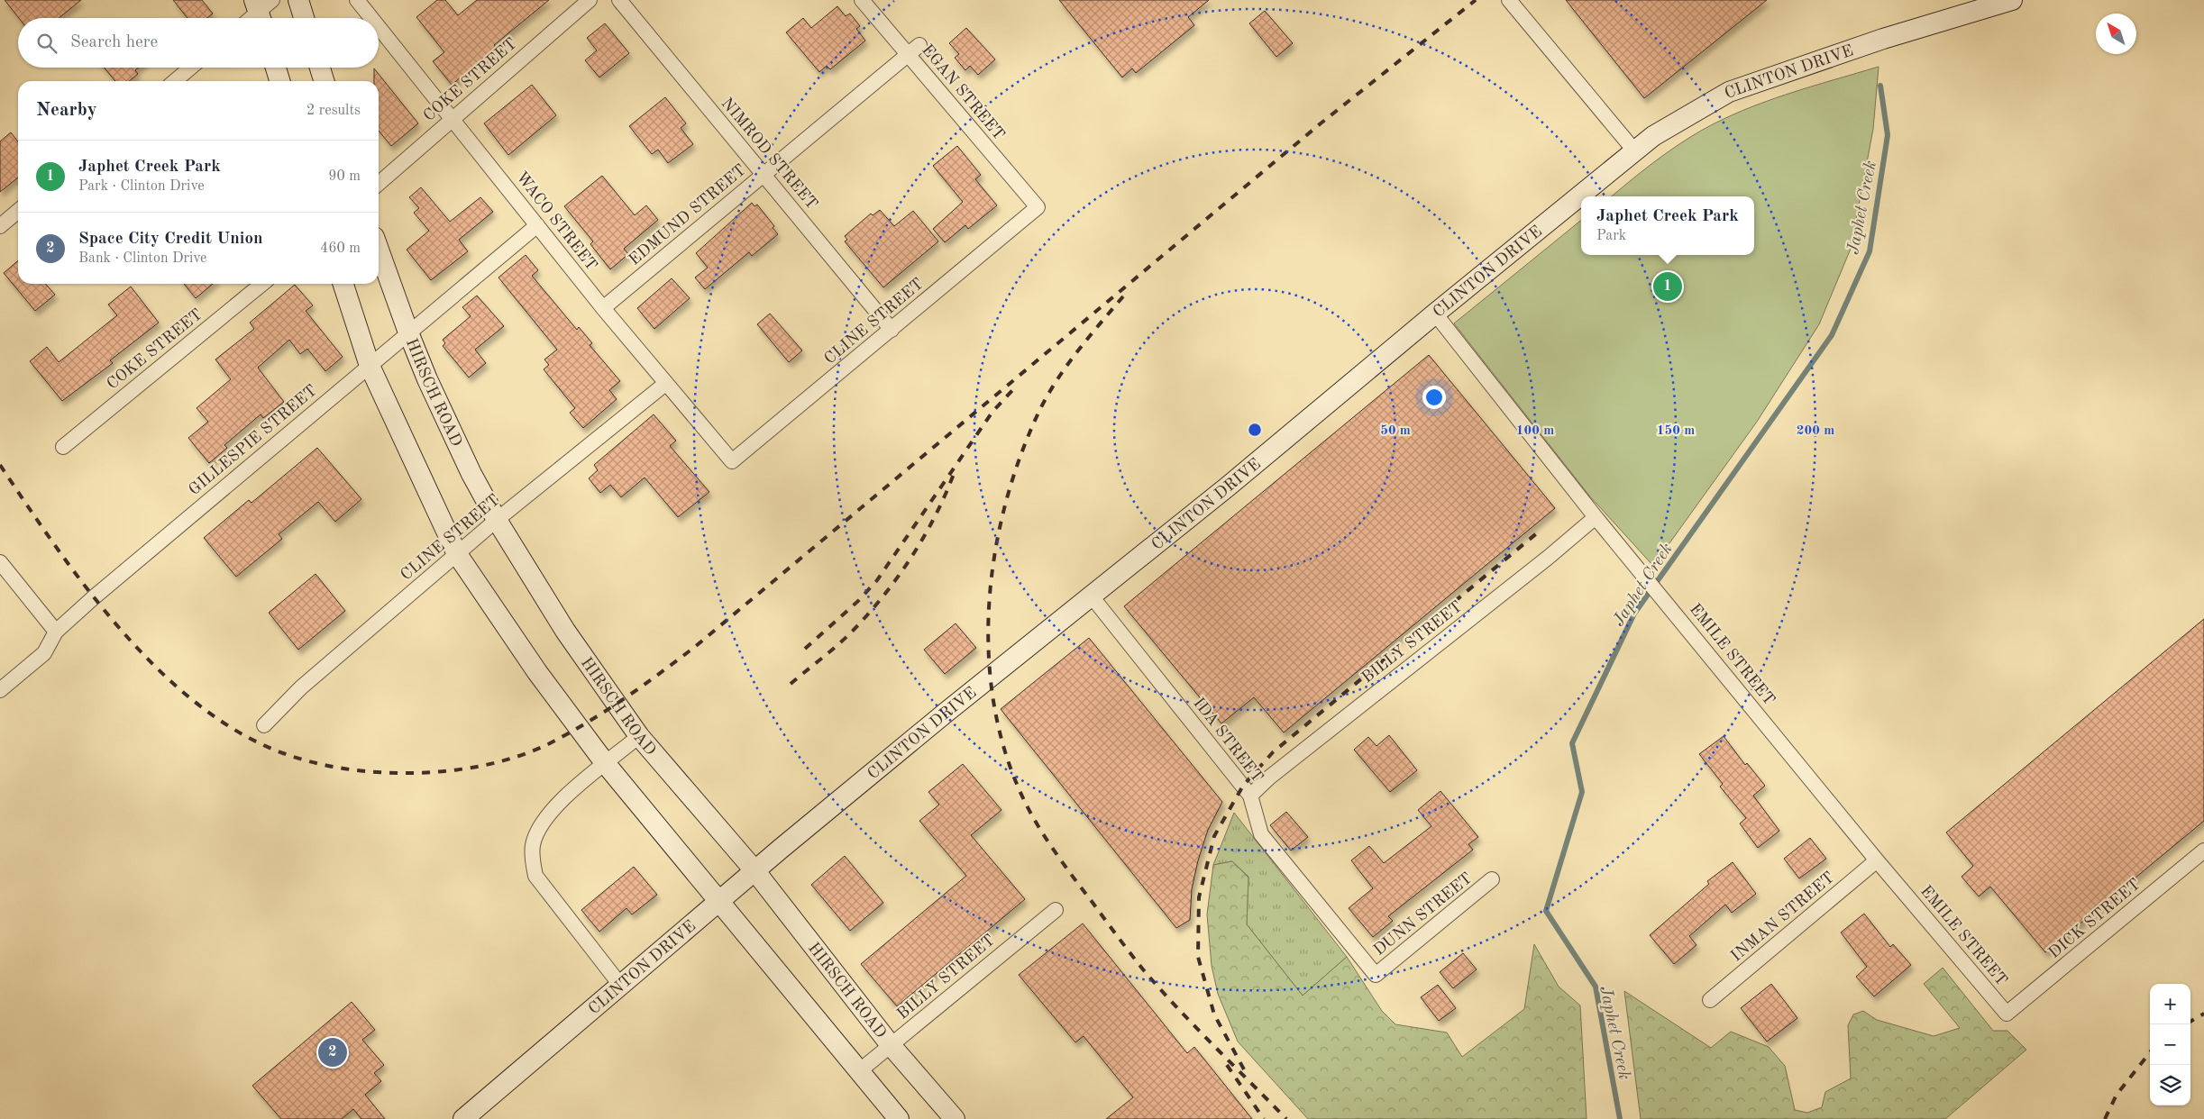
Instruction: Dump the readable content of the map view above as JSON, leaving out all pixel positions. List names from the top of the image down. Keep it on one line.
{"streets":{"main road":["CLINTON DRIVE","HIRSCH ROAD"],"street":["COKE STREET","EGAN STREET","NIMROD STREET","EDMUND STREET","WACO STREET","CLINE STREET","GILLESPIE STREET","BILLY STREET","EMILE STREET","IDA STREET","DUNN STREET","INMAN STREET","DICK STREET"]},"crossings":[["CLINTON DRIVE","HIRSCH ROAD"],["CLINTON DRIVE","EMILE STREET"],["CLINTON DRIVE","IDA STREET"],["COKE STREET","WACO STREET"],["EGAN STREET","EDMUND STREET"],["EGAN STREET","CLINE STREET"],["NIMROD STREET","EDMUND STREET"],["NIMROD STREET","CLINE STREET"],["EDMUND STREET","WACO STREET"],["WACO STREET","CLINE STREET"],["WACO STREET","GILLESPIE STREET"],["CLINE STREET","HIRSCH ROAD"],["HIRSCH ROAD","GILLESPIE STREET"],["HIRSCH ROAD","BILLY STREET"],["BILLY STREET","EMILE STREET"],["BILLY STREET","IDA STREET"],["EMILE STREET","INMAN STREET"],["EMILE STREET","DICK STREET"],["IDA STREET","DUNN STREET"]],"water":["Japhet Creek"],"north":"top left","page":{"search":"Search here","heading":["Nearby","2 results"],"list":[{"mark":"1","name":"Japhet Creek Park","note":"Park · Clinton Drive","value":"90 m"},{"mark":"2","name":"Space City Credit Union","note":"Bank · Clinton Drive","value":"460 m"}],"popup":["Japhet Creek Park","Park"],"pins":["1","2"],"map_buttons":["+","−"]},"rings":["50 m","100 m","150 m","200 m"]}
